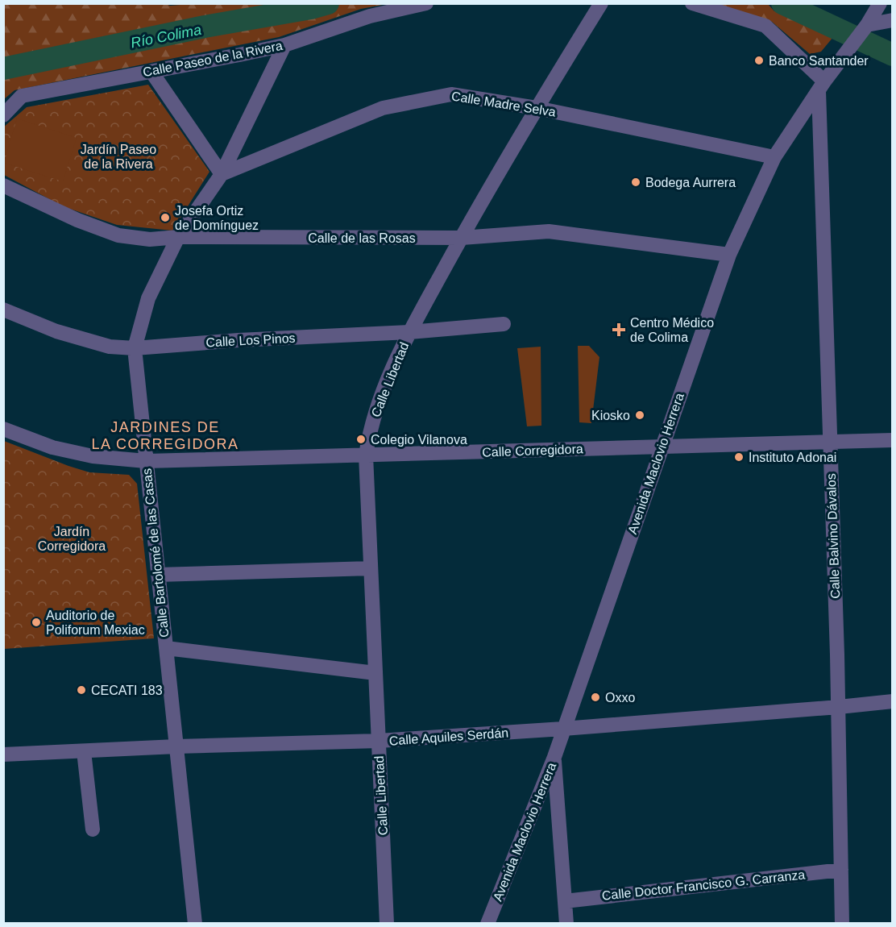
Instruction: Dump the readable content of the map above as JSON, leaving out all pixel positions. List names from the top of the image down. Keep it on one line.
{"streets":{"street":["Calle Paseo de la Rivera","Calle Madre Selva","Calle de las Rosas","Calle Los Pinos","Calle Libertad","Calle Corregidora","Avenida Maclovio Herrera","Calle Balvino Dávalos","Calle Bartolomé de las Casas","Calle Aquiles Serdán","Calle Doctor Francisco G. Carranza"]},"crossings":[["Calle Paseo de la Rivera","Calle Bartolomé de las Casas"],["Calle Madre Selva","Calle Libertad"],["Calle Madre Selva","Avenida Maclovio Herrera"],["Calle Madre Selva","Calle Bartolomé de las Casas"],["Calle de las Rosas","Calle Libertad"],["Calle de las Rosas","Avenida Maclovio Herrera"],["Calle de las Rosas","Calle Bartolomé de las Casas"],["Calle Los Pinos","Calle Libertad"],["Calle Los Pinos","Calle Bartolomé de las Casas"],["Calle Libertad","Calle Corregidora"],["Calle Libertad","Calle Aquiles Serdán"],["Calle Corregidora","Avenida Maclovio Herrera"],["Calle Corregidora","Calle Balvino Dávalos"],["Calle Corregidora","Calle Bartolomé de las Casas"],["Avenida Maclovio Herrera","Calle Balvino Dávalos"],["Avenida Maclovio Herrera","Calle Aquiles Serdán"],["Calle Balvino Dávalos","Calle Aquiles Serdán"],["Calle Balvino Dávalos","Calle Doctor Francisco G. Carranza"],["Calle Bartolomé de las Casas","Calle Aquiles Serdán"]],"districts":["JARDINES DE LA CORREGIDORA"],"water":["Río Colima"],"parks":["Jardín Paseo de la Rivera","Jardín Corregidora"],"places":{"other":["Banco Santander","Bodega Aurrera","Josefa Ortiz de Domínguez","Kiosko","Colegio Vilanova","Instituto Adonai","Auditorio de Poliforum Mexiac","CECATI 183","Oxxo"],"health":["Centro Médico de Colima"]}}
